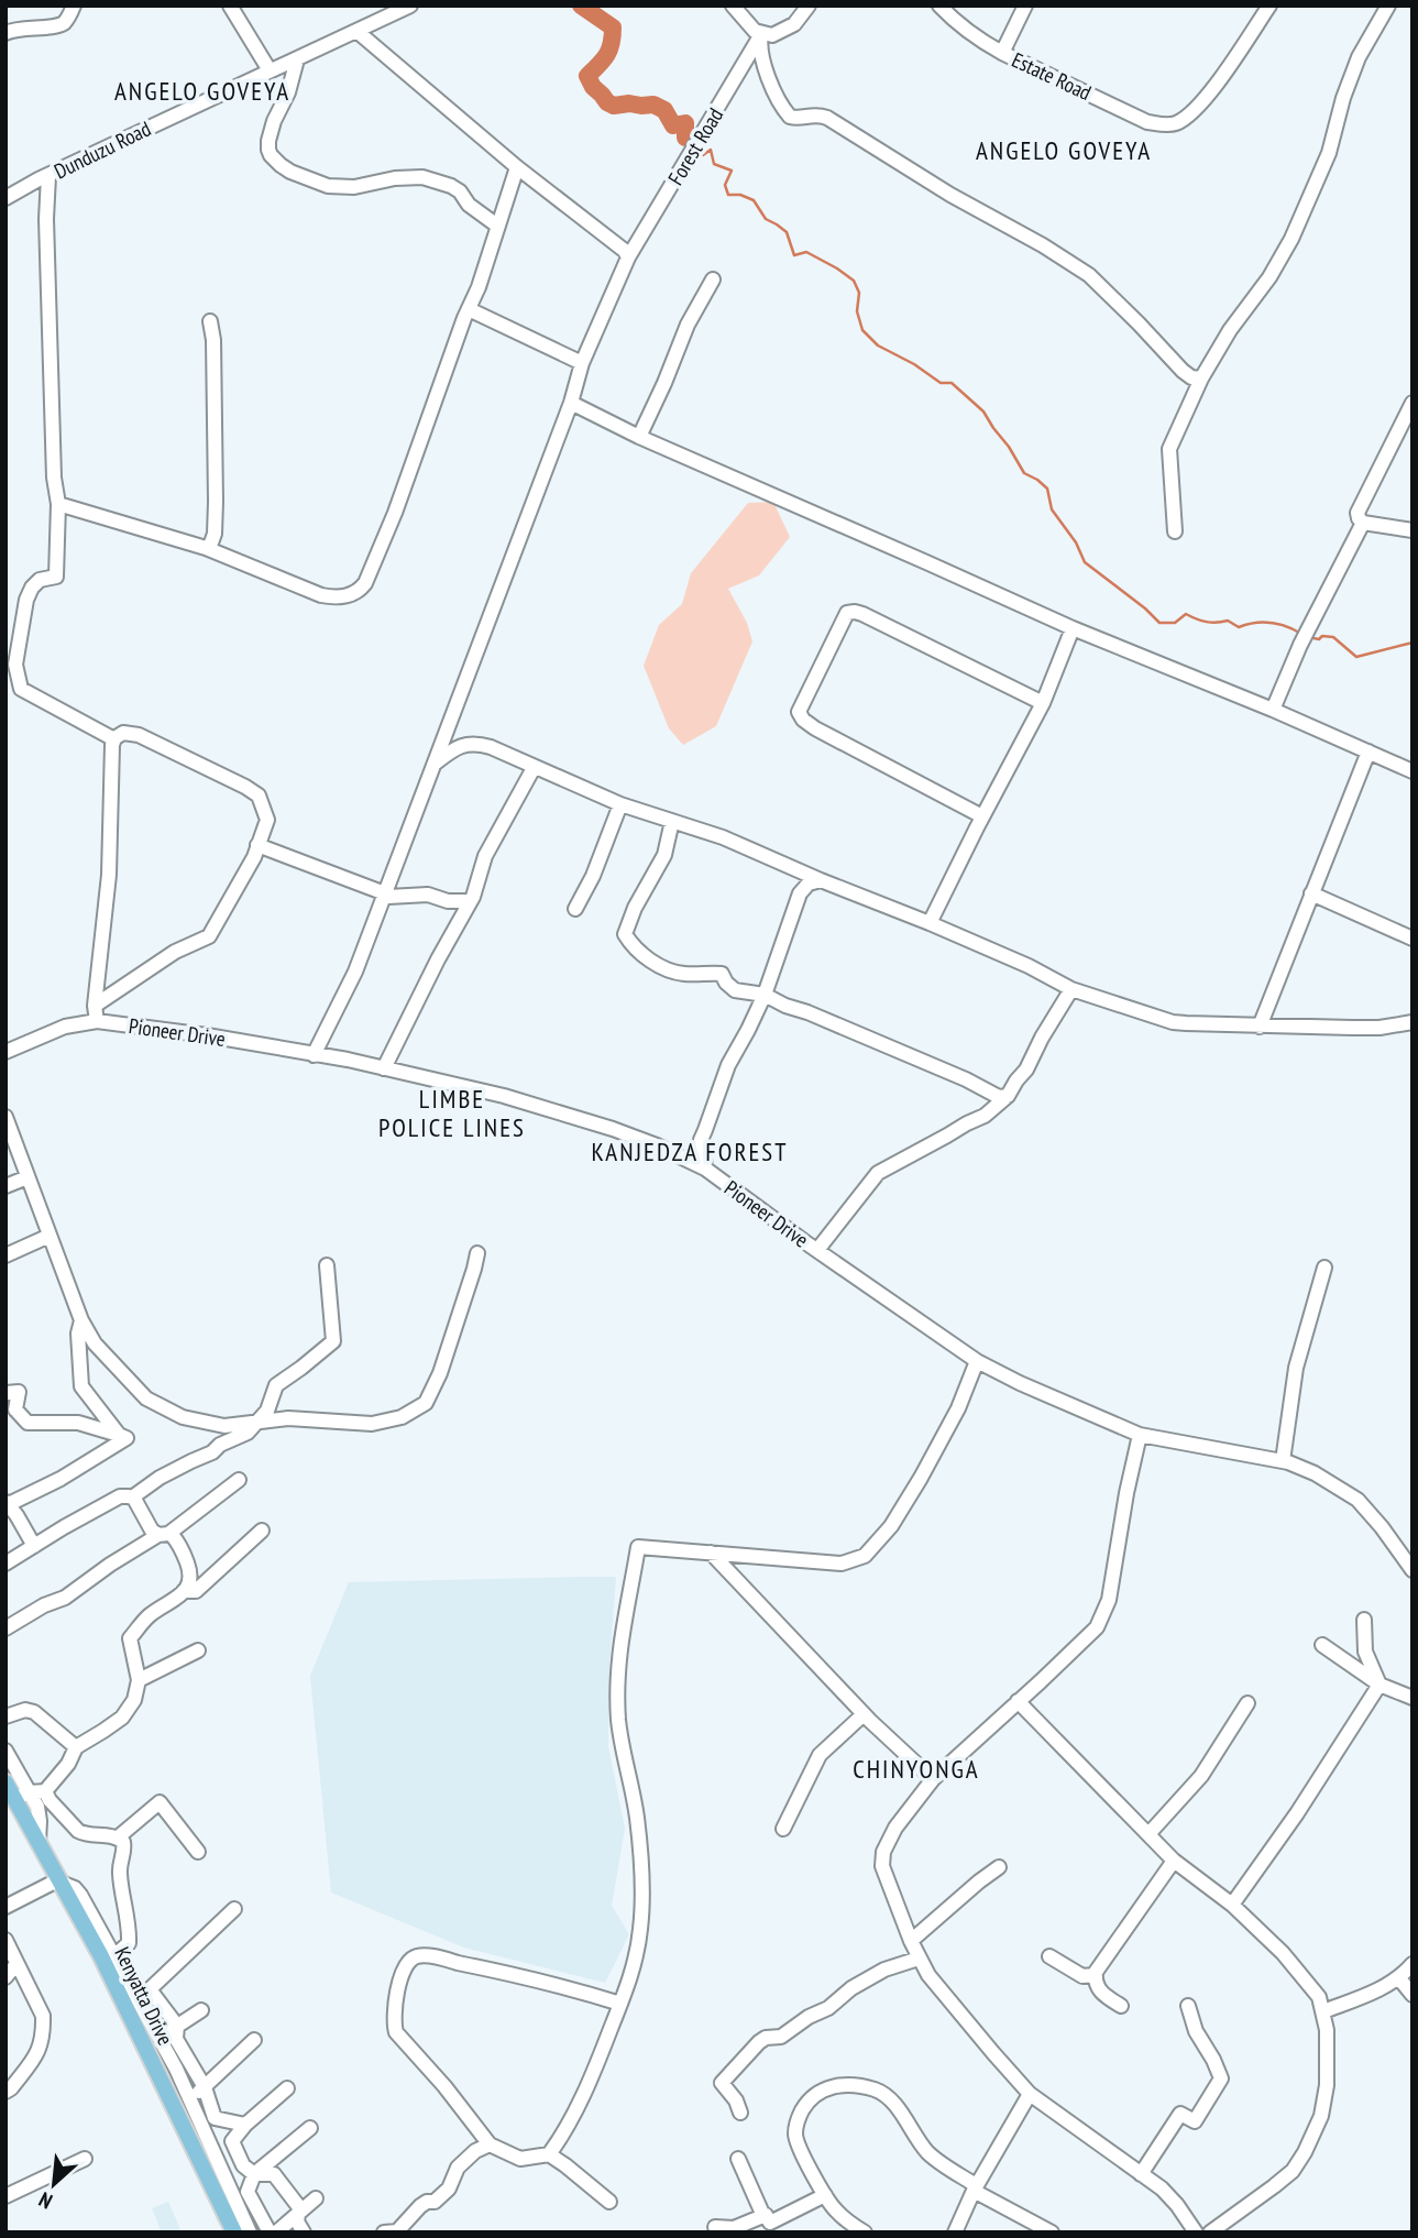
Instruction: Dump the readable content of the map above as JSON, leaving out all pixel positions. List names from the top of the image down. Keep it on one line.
{"streets":{"main road":["Kenyatta Drive"],"street":["Estate Road","Forest Road","Dunduzu Road","Pioneer Drive"]},"crossings":[["Forest Road","Pioneer Drive"]],"districts":["ANGELO GOVEYA","ANGELO GOVEYA","LIMBE POLICE LINES","KANJEDZA FOREST","CHINYONGA"],"north":"bottom left"}
